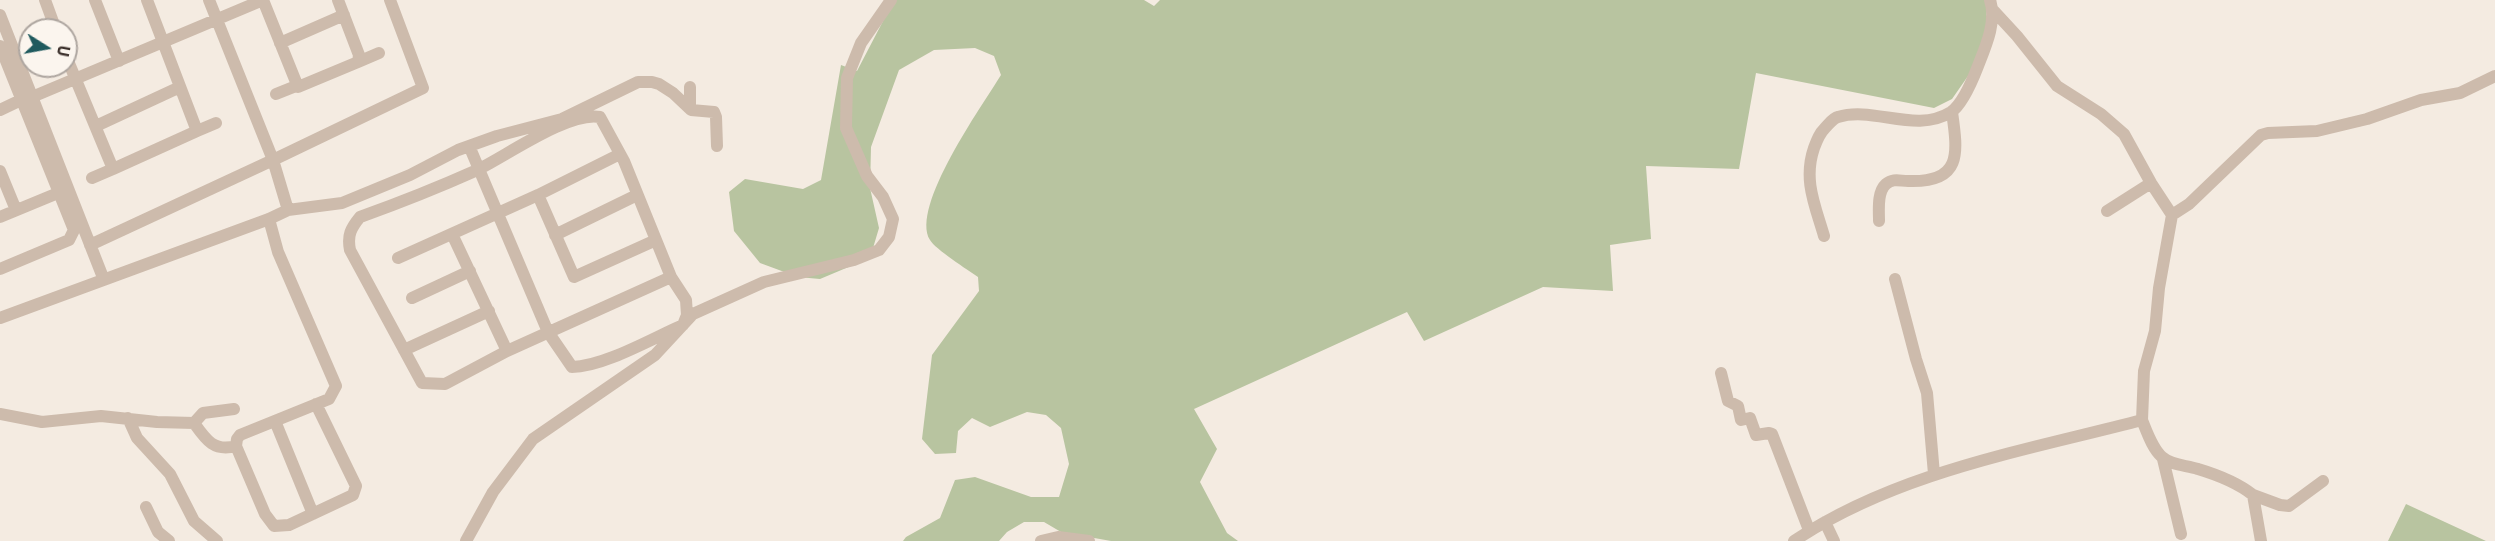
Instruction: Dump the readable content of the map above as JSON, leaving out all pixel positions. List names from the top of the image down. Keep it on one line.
{"north":"right"}
